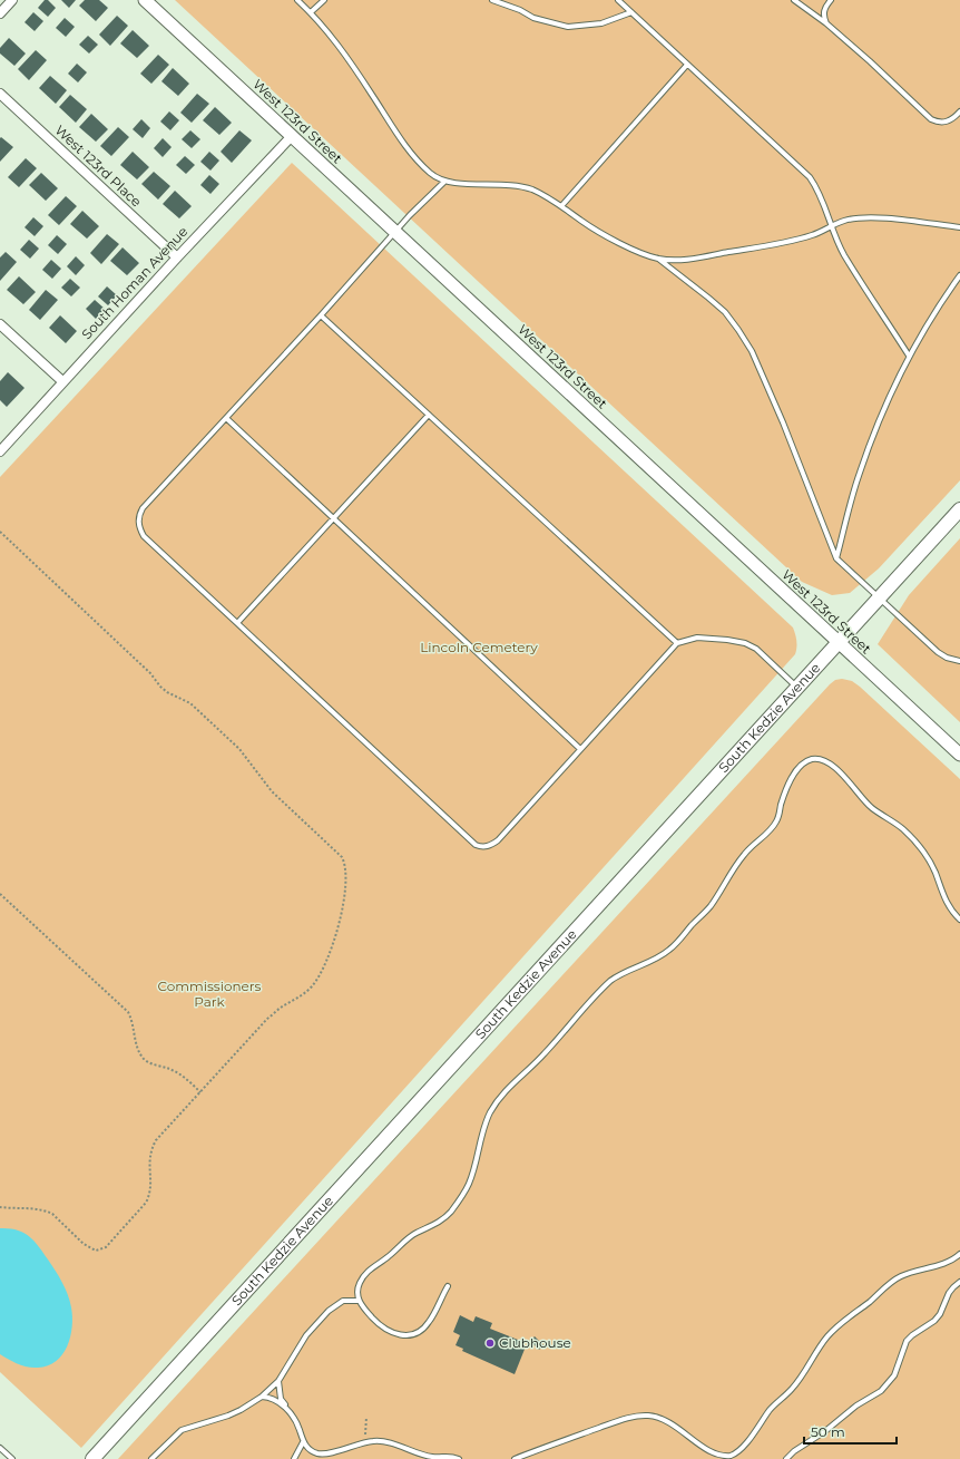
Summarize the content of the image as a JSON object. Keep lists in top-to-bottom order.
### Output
{
  "streets": {
    "main road": ["South Kedzie Avenue"],
    "street": ["West 123rd Street", "West 123rd Place", "South Homan Avenue"]
  },
  "crossings": [
    ["West 123rd Street", "South Homan Avenue"],
    ["West 123rd Street", "South Kedzie Avenue"],
    ["West 123rd Place", "South Homan Avenue"]
  ],
  "parks": ["Lincoln Cemetery", "Commissioners Park"],
  "places": ["Clubhouse"],
  "scale_bar": "50 m"
}
